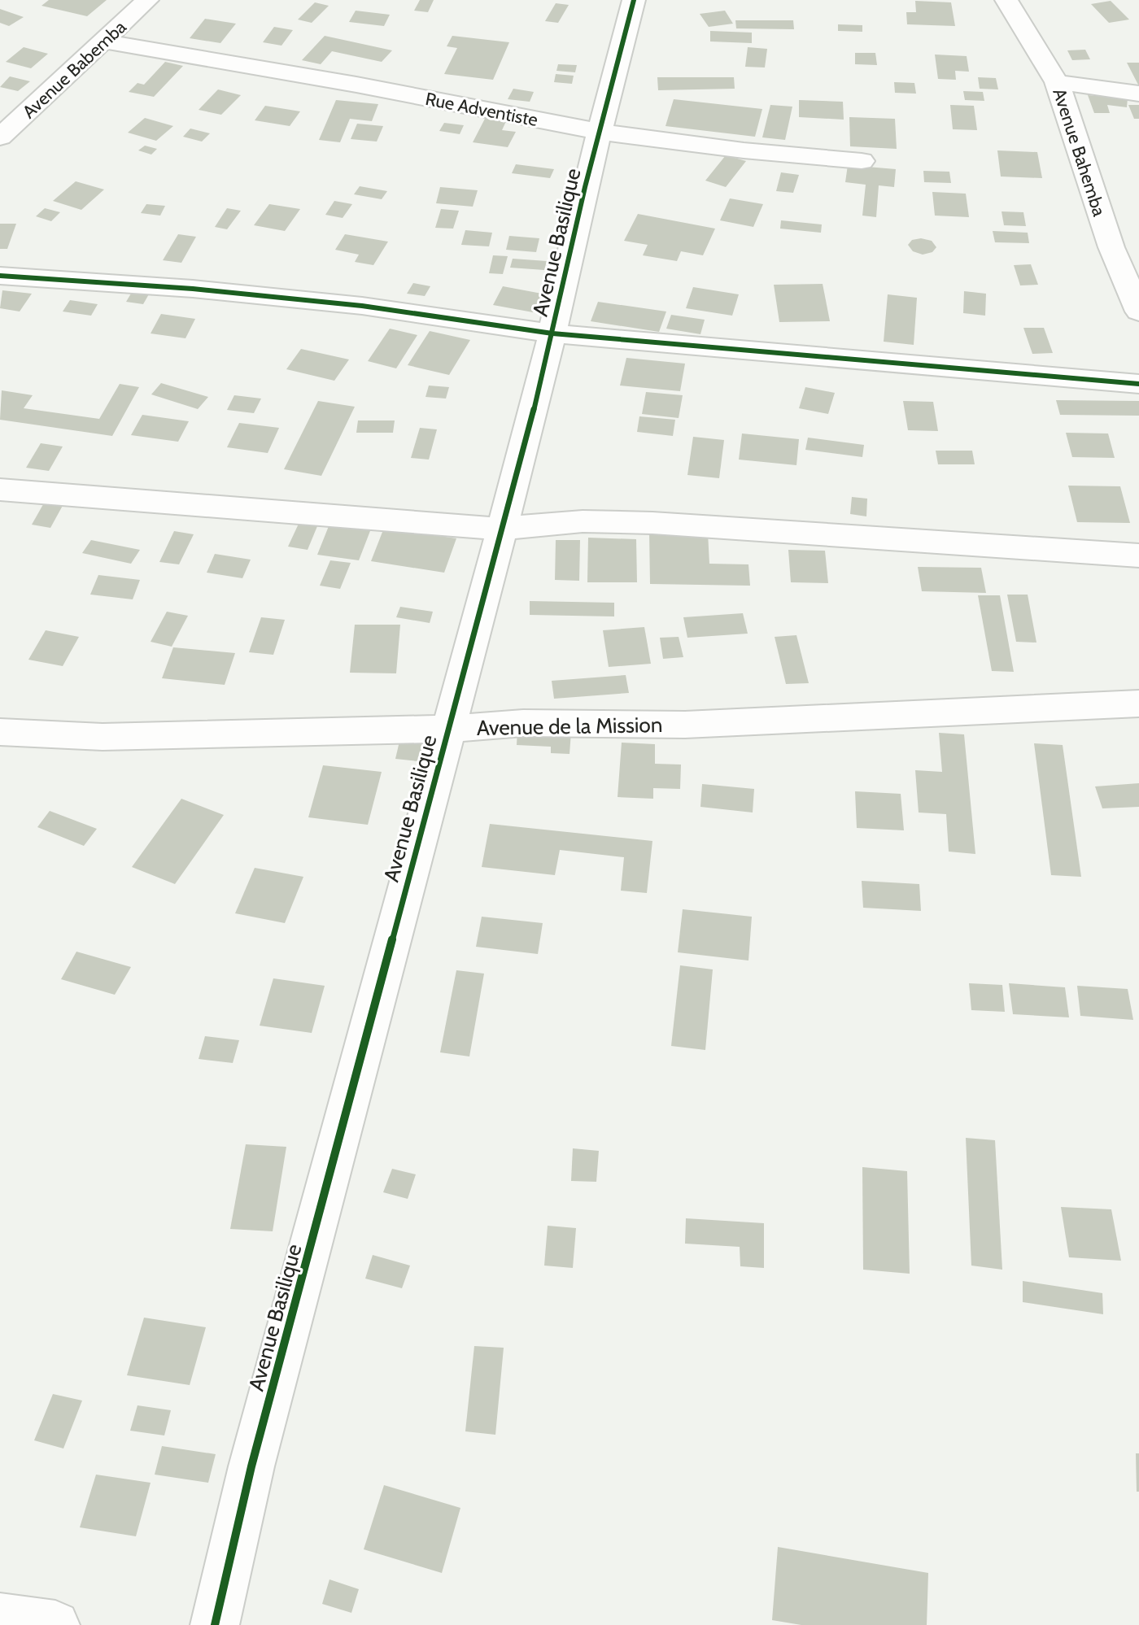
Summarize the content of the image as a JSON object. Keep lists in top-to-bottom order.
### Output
{
  "streets": {
    "street": [
      "Avenue Babemba",
      "Rue Adventiste",
      "Avenue Bahemba",
      "Avenue Basilique",
      "Avenue de la Mission"
    ]
  },
  "crossings": [
    ["Avenue Babemba", "Rue Adventiste"],
    ["Rue Adventiste", "Avenue Basilique"],
    ["Avenue Basilique", "Avenue de la Mission"]
  ]
}
